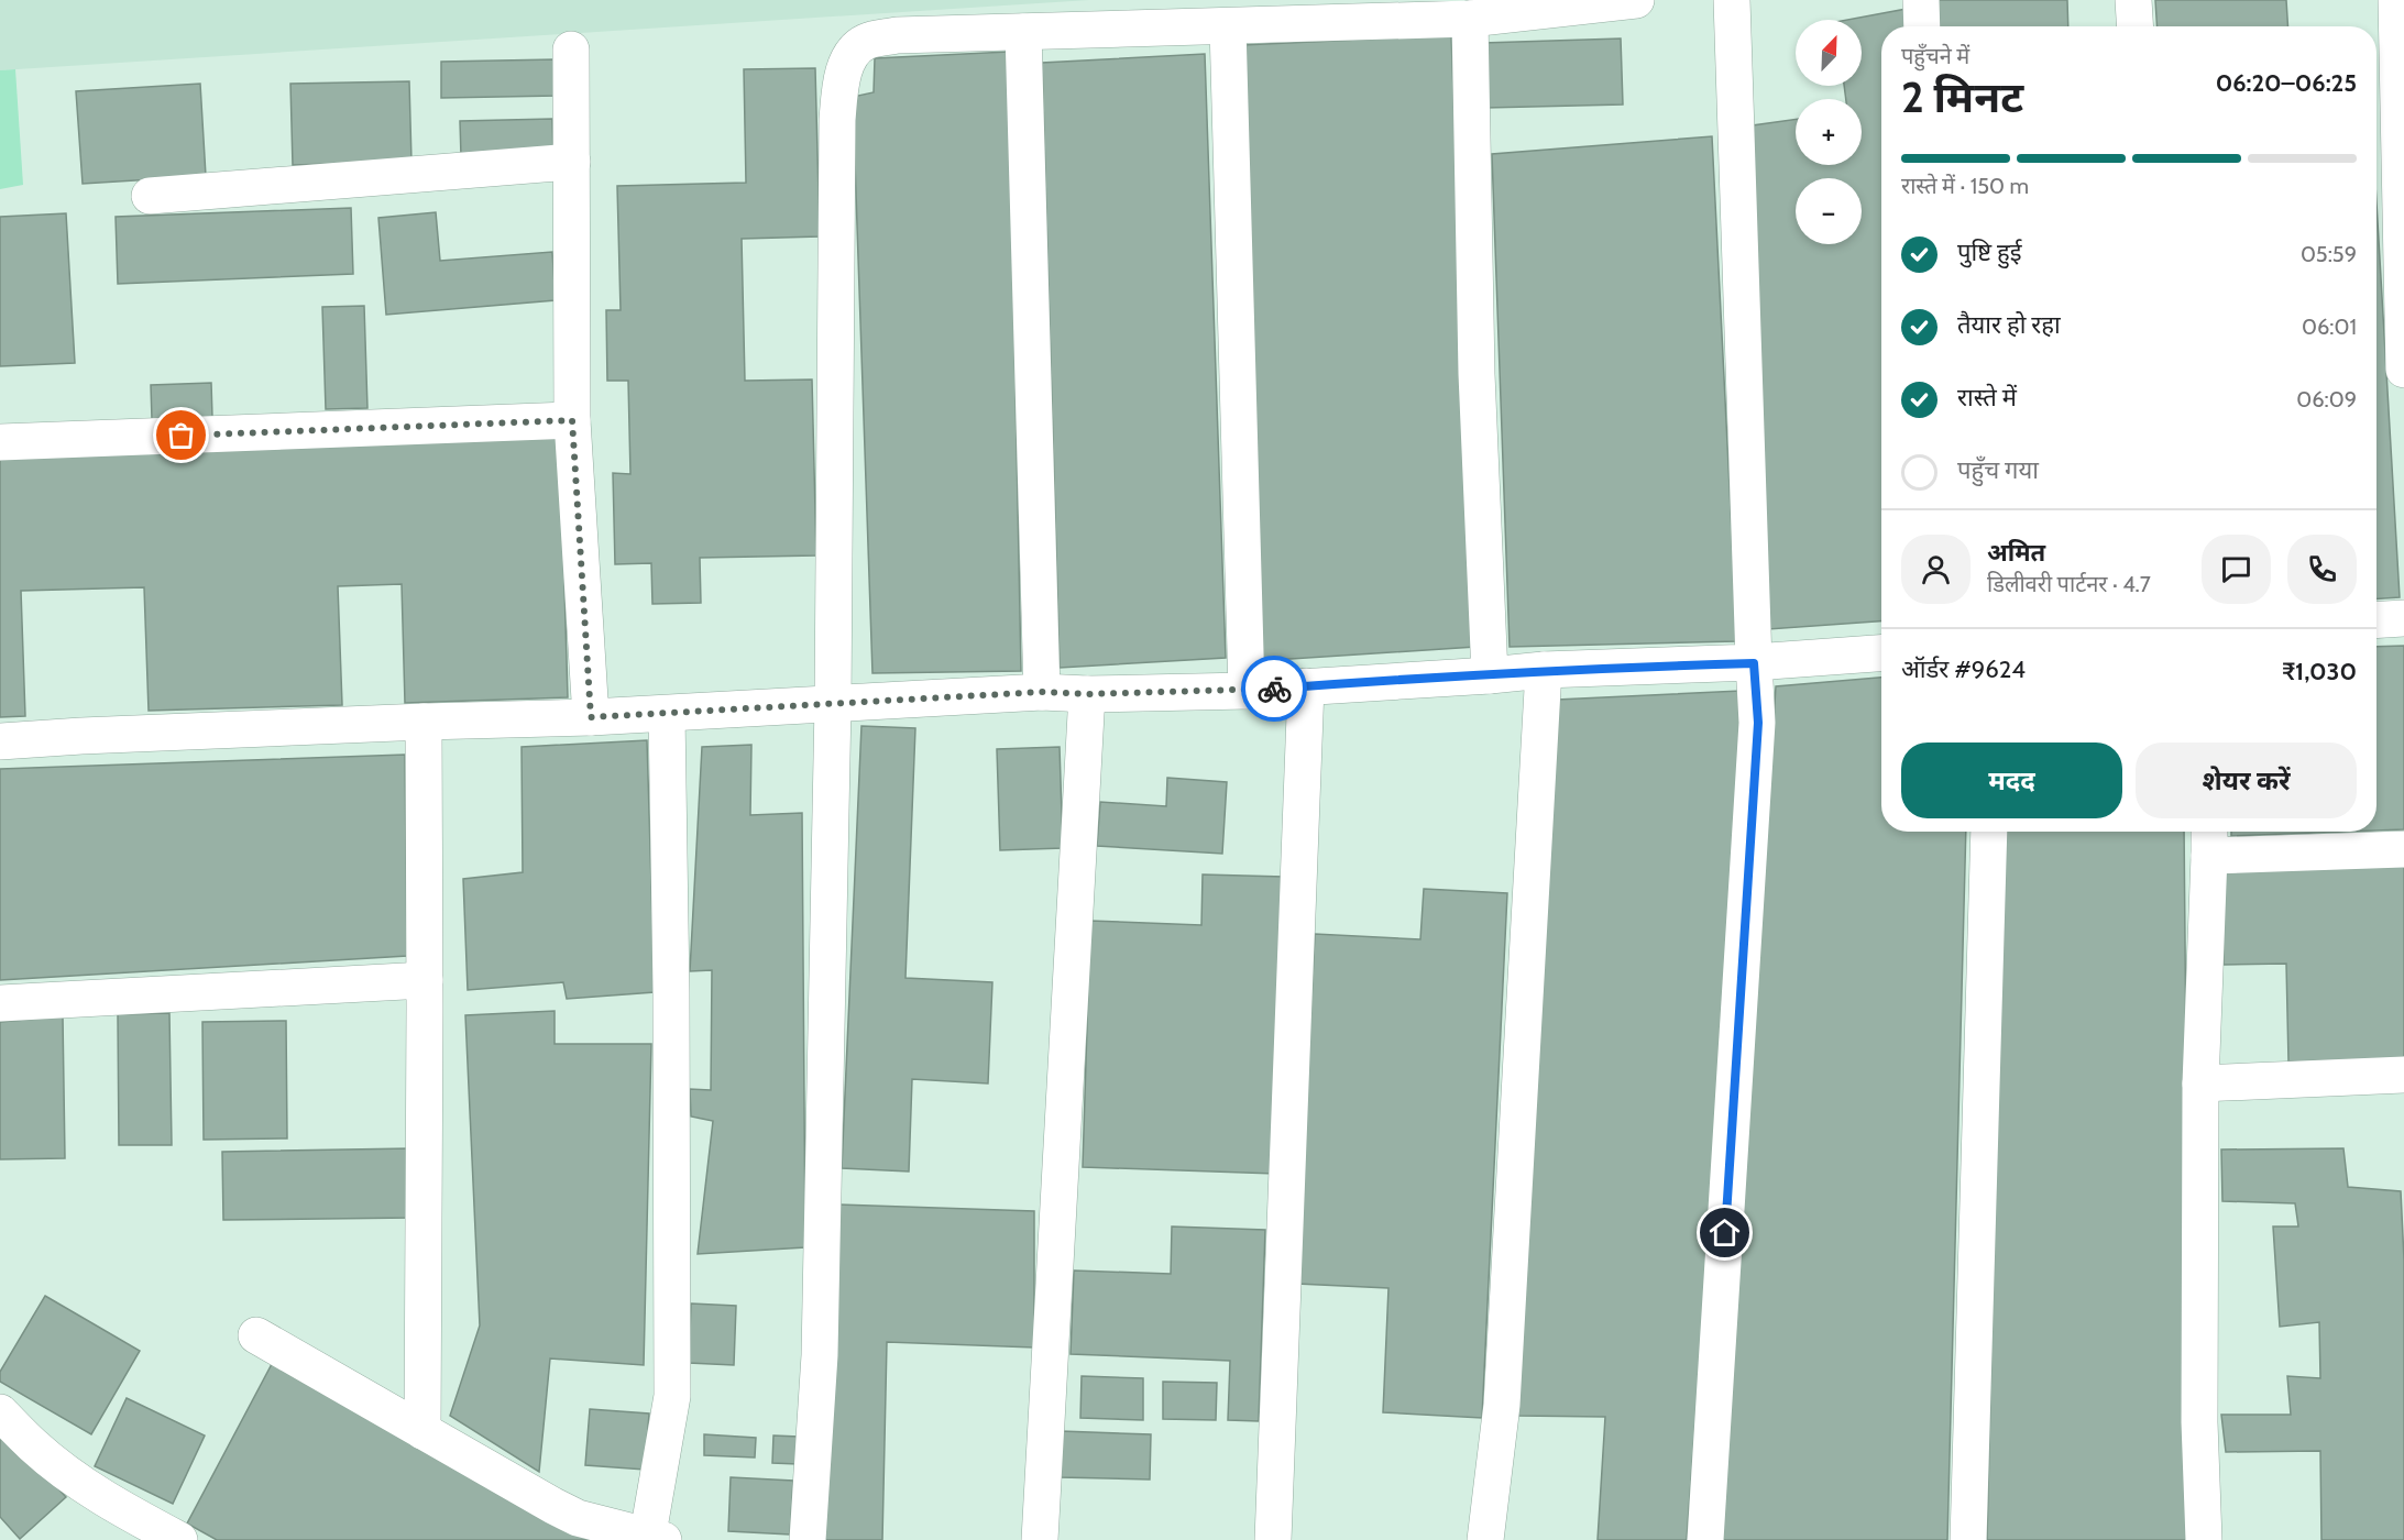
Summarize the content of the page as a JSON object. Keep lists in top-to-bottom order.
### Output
{
  "north": "top right",
  "page": {
    "map_buttons": ["+", "−"],
    "heading": ["2 मिनट", "पहुँचने में", "06:20–06:25"],
    "panel": [
      "अमित",
      "डिलीवरी पार्टनर · 4.7",
      "ऑर्डर #9624",
      "₹1,030"
    ],
    "bar": "रास्ते में · 150 m",
    "list": [
      ["पुष्टि हुई", "05:59"],
      ["तैयार हो रहा", "06:01"],
      ["रास्ते में", "06:09"],
      "पहुँच गया"
    ],
    "buttons": ["मदद", "शेयर करें"]
  }
}
